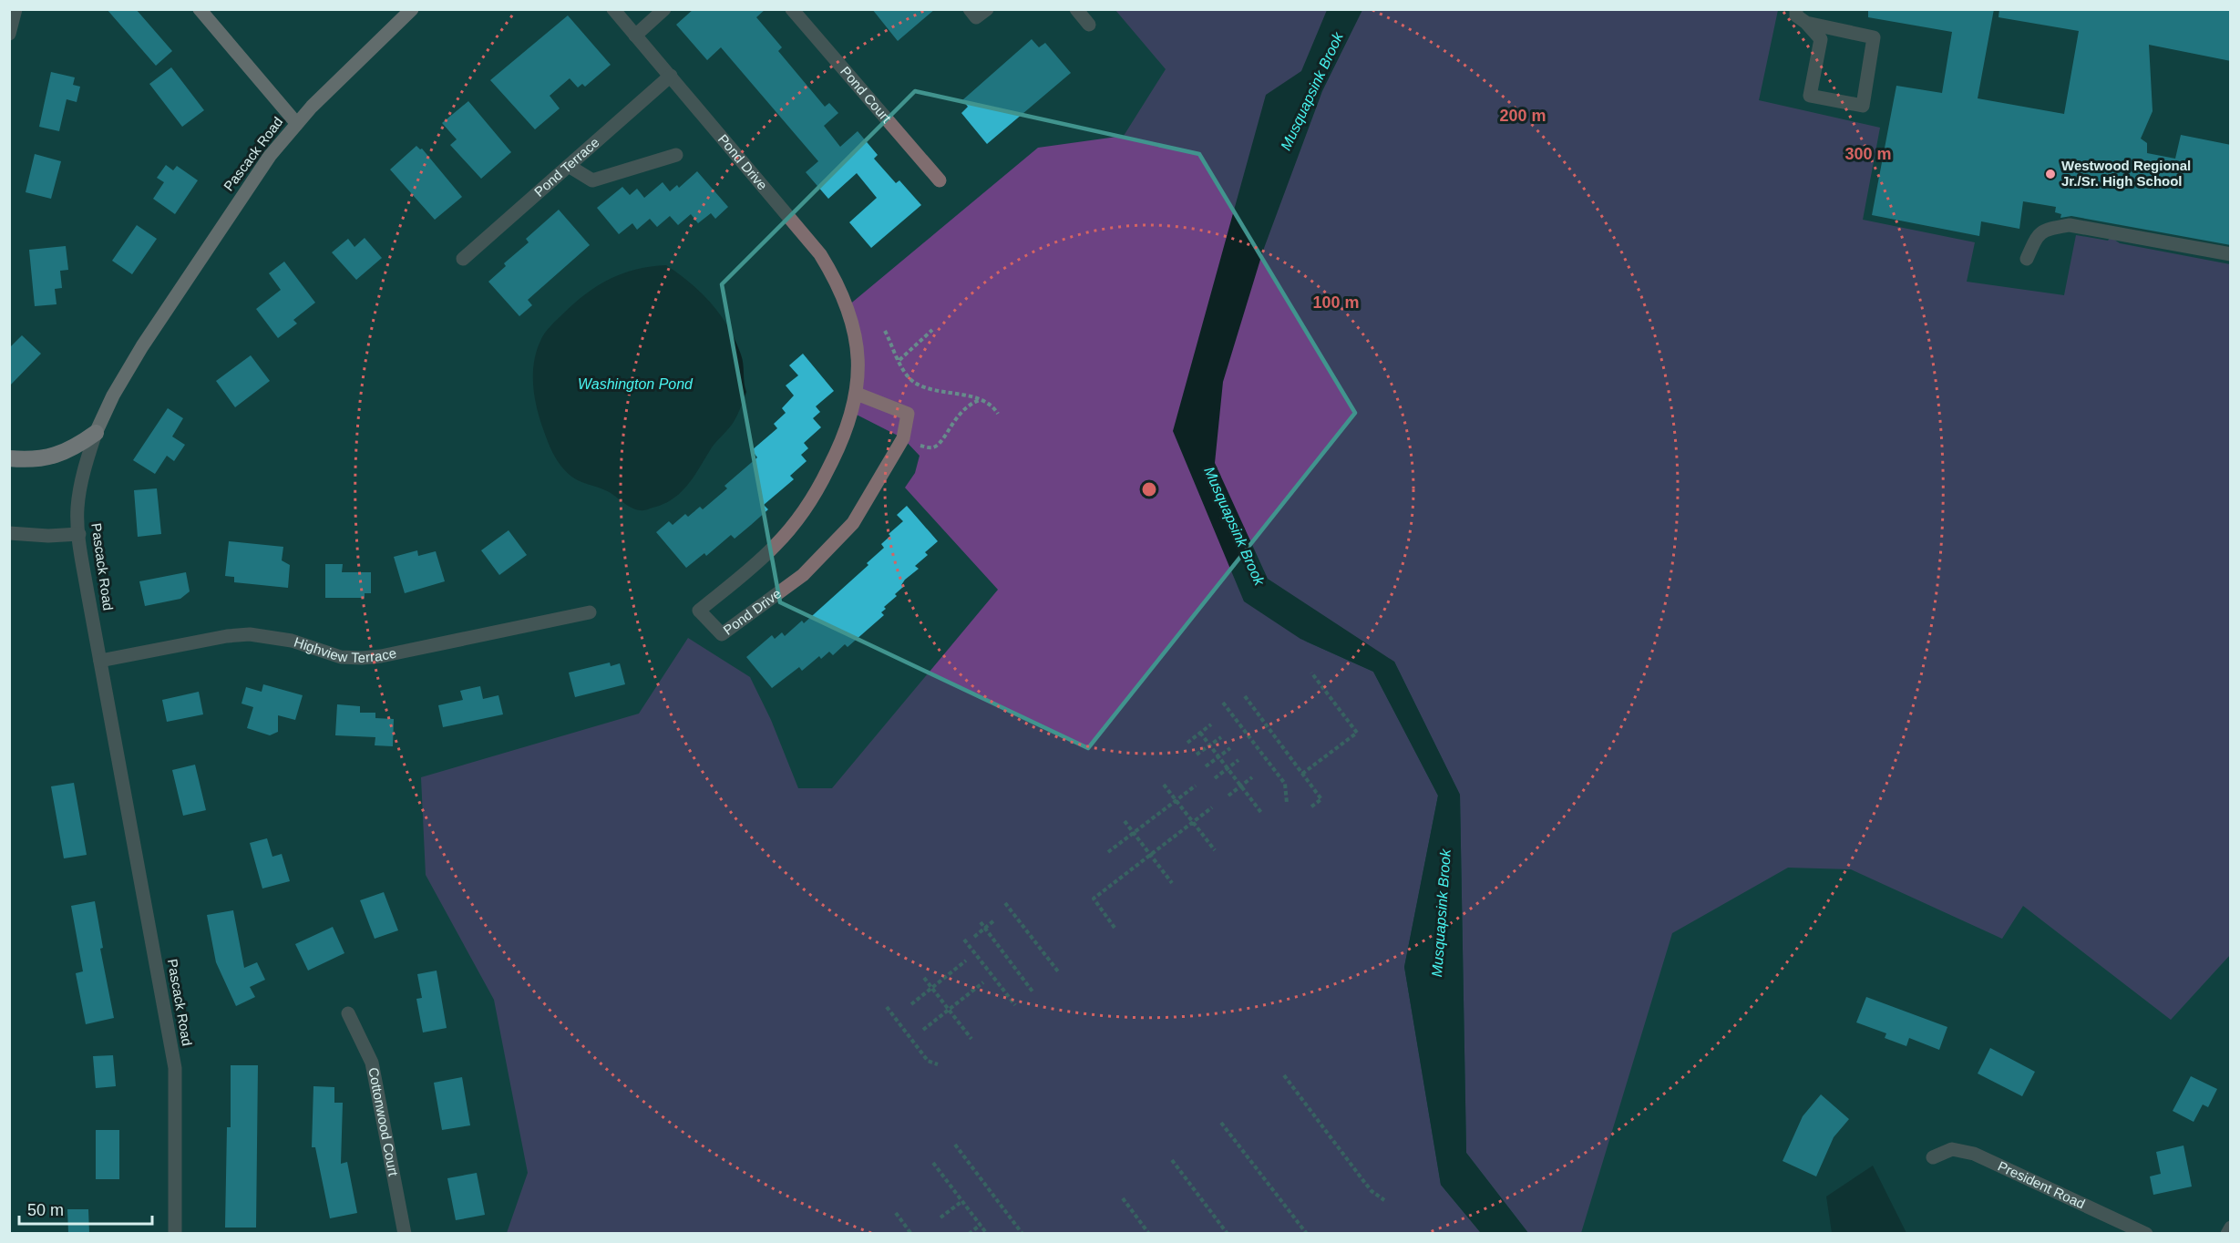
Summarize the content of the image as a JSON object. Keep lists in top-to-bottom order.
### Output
{
  "streets": {
    "main road": ["Pascack Road"],
    "street": [
      "Pond Court",
      "Pond Drive",
      "Pond Terrace",
      "Highview Terrace",
      "Cottonwood Court",
      "President Road"
    ]
  },
  "crossings": [
    ["Pascack Road", "Highview Terrace"],
    ["Pond Drive", "Pond Terrace"]
  ],
  "water": ["Musquapsink Brook", "Washington Pond"],
  "places": ["Westwood Regional Jr./Sr. High School"],
  "scale_bar": "50 m",
  "rings": ["200 m", "300 m", "100 m"]
}
